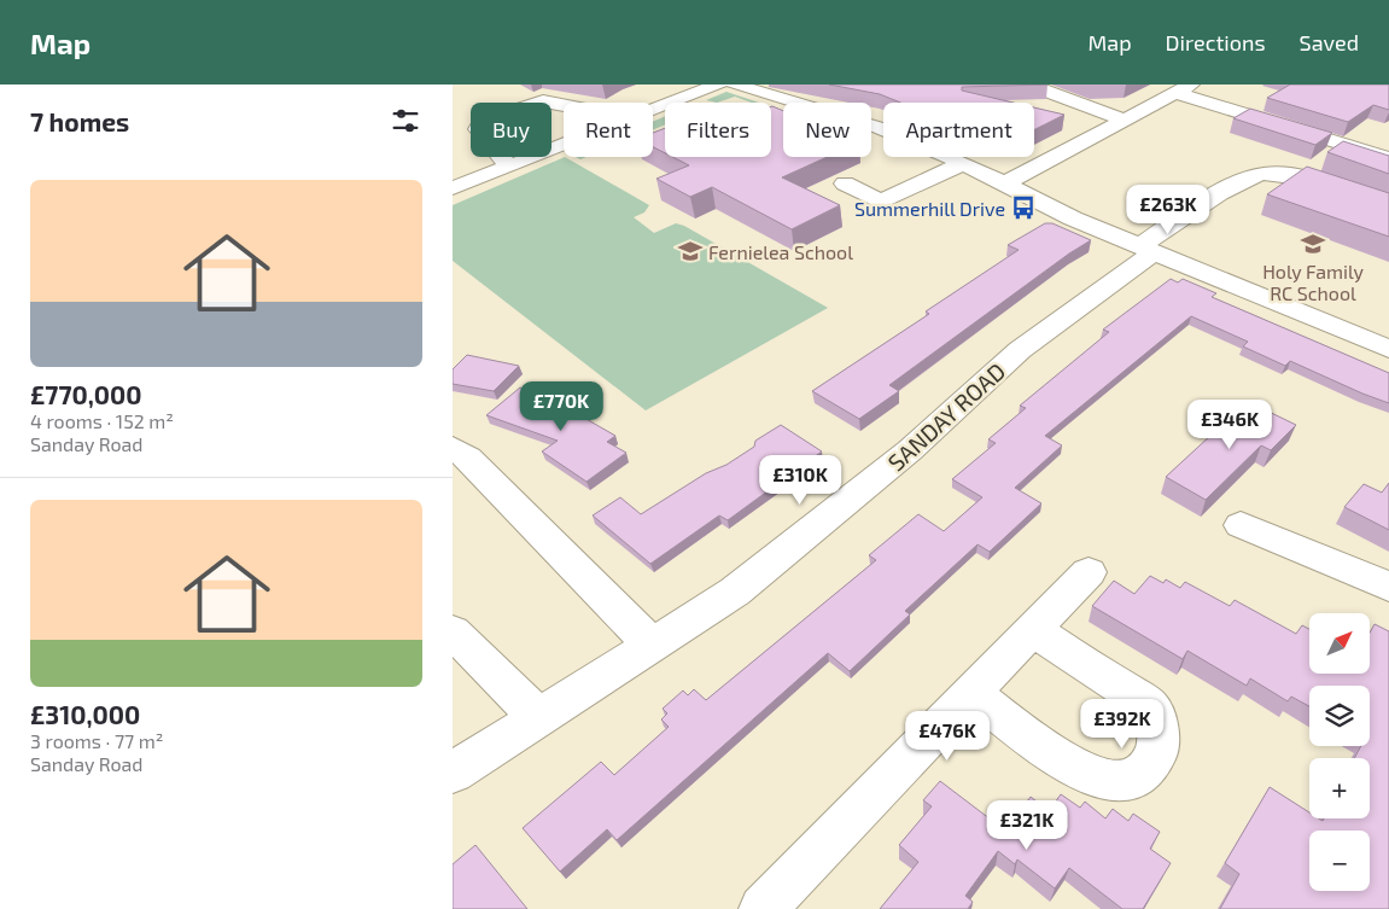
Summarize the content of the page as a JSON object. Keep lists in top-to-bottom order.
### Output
{
  "streets": {
    "street": ["SANDAY ROAD"]
  },
  "places": {
    "bus stop": ["Summerhill Drive"],
    "school or university": ["Holy Family RC School", "Fernielea School"]
  },
  "north": "top right",
  "page": {
    "header": "Map",
    "nav": ["Map", "Directions", "Saved"],
    "heading": "7 homes",
    "chip": [
      "Buy",
      "Rent",
      "Filters",
      "New",
      "Apartment"
    ],
    "list": [
      {
        "name": "£770,000",
        "note": "4 rooms · 152 m² · Sanday Road"
      },
      {
        "name": "£310,000",
        "note": "3 rooms · 77 m² · Sanday Road"
      }
    ],
    "price": [
      "£263K",
      "£770K",
      "£346K",
      "£310K",
      "£392K",
      "£476K",
      "£321K"
    ],
    "map_buttons": ["+", "−"]
  }
}
